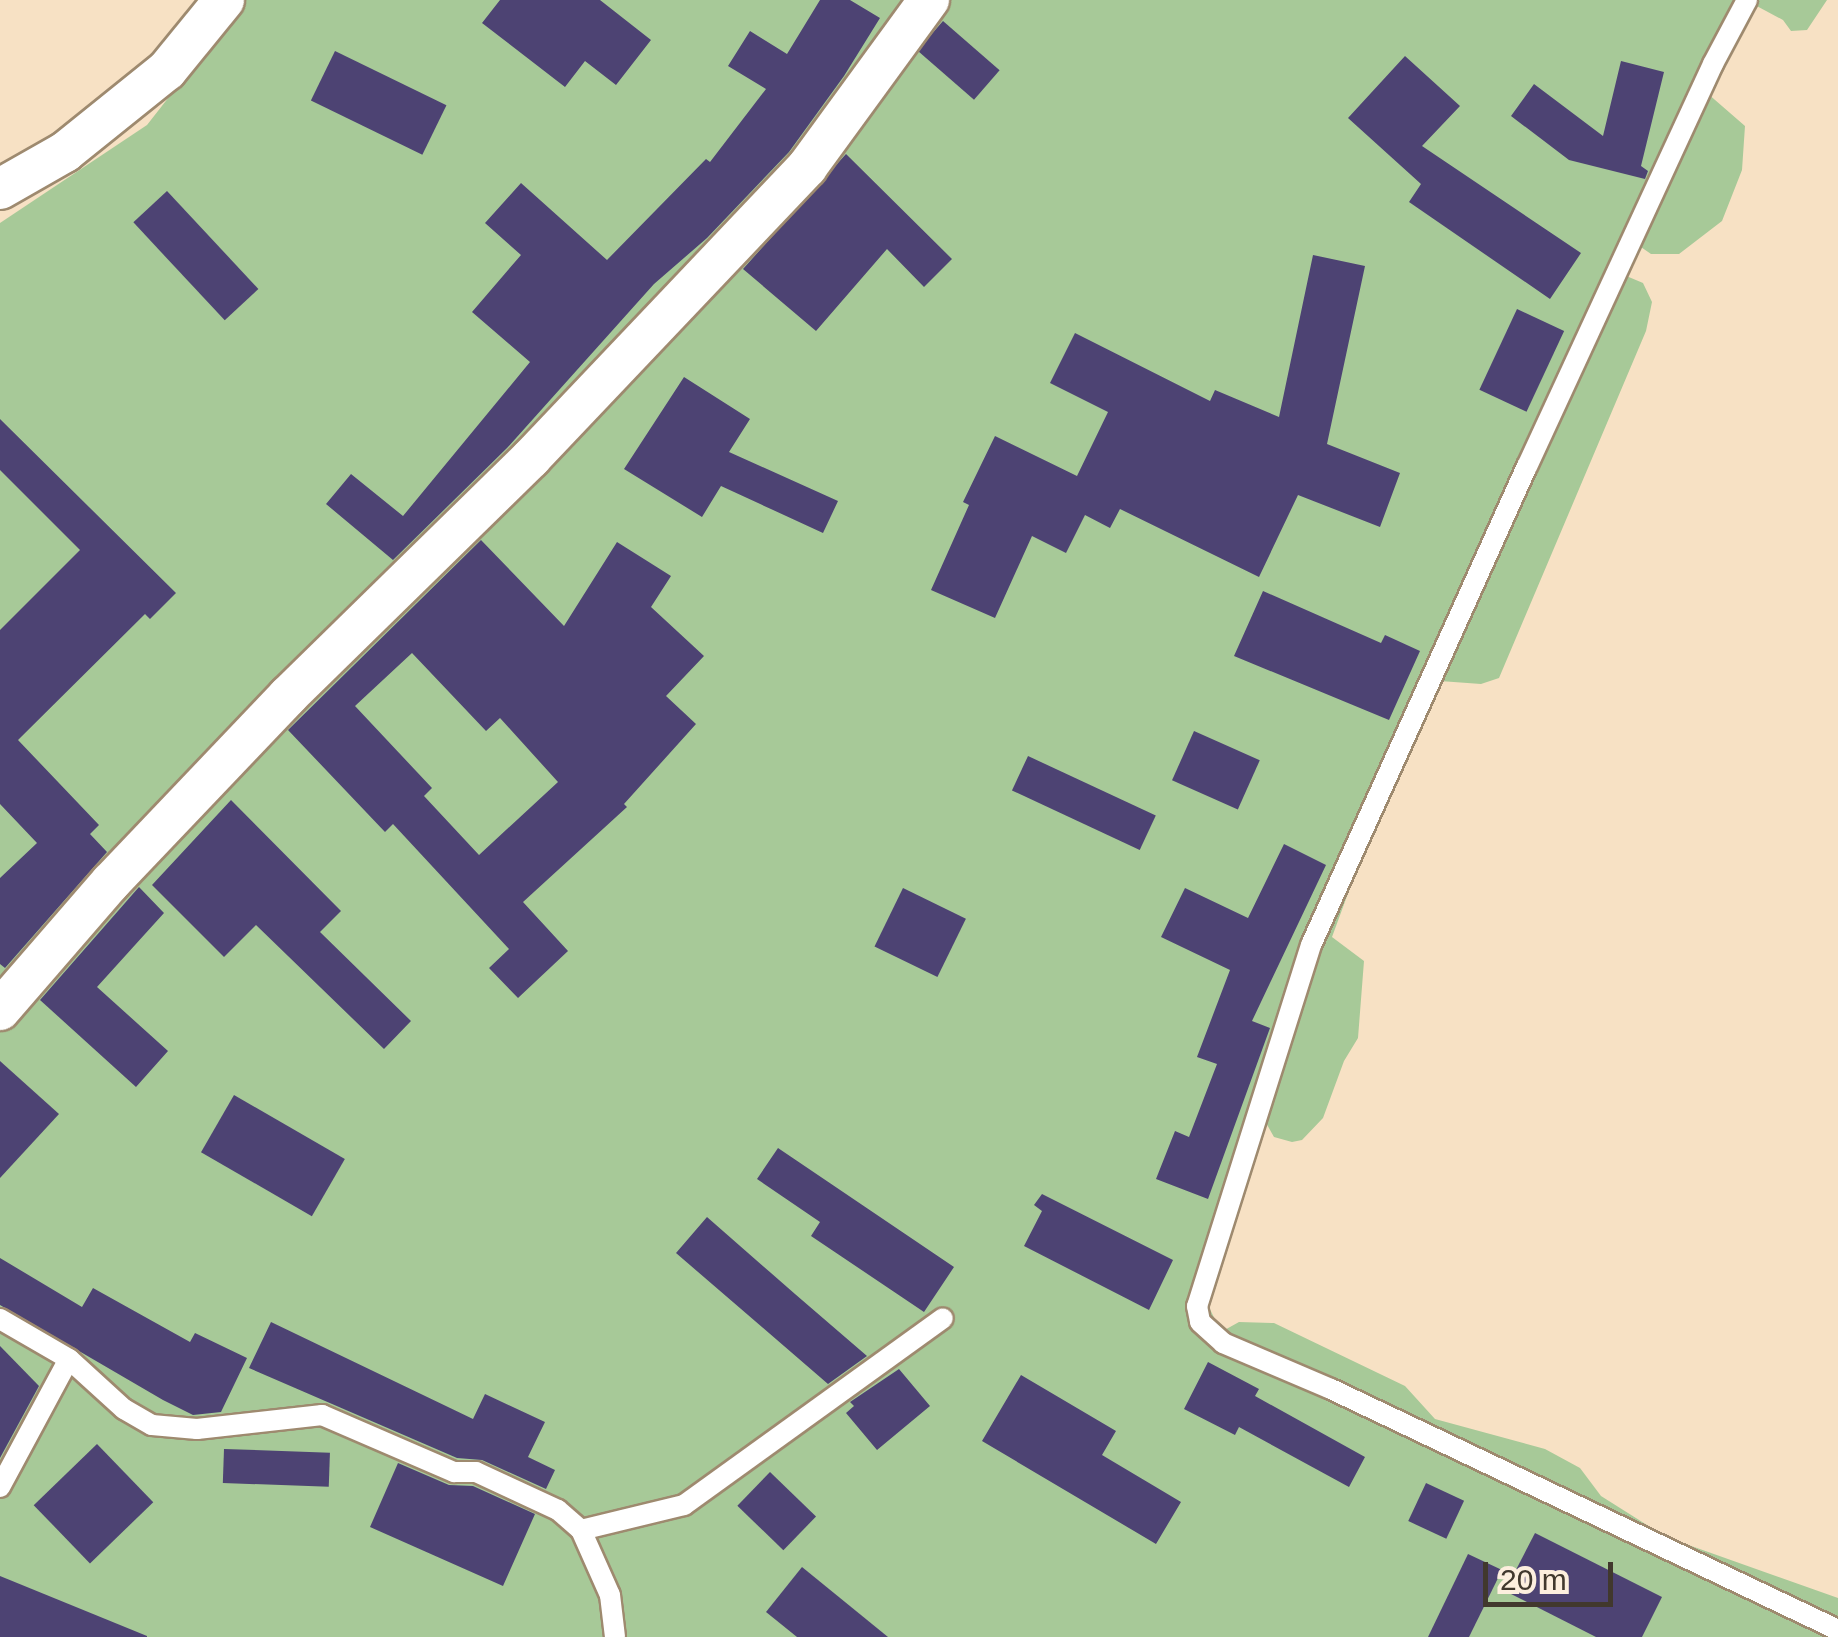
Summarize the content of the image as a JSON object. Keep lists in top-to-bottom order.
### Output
{
  "scale_bar": "20 m"
}
